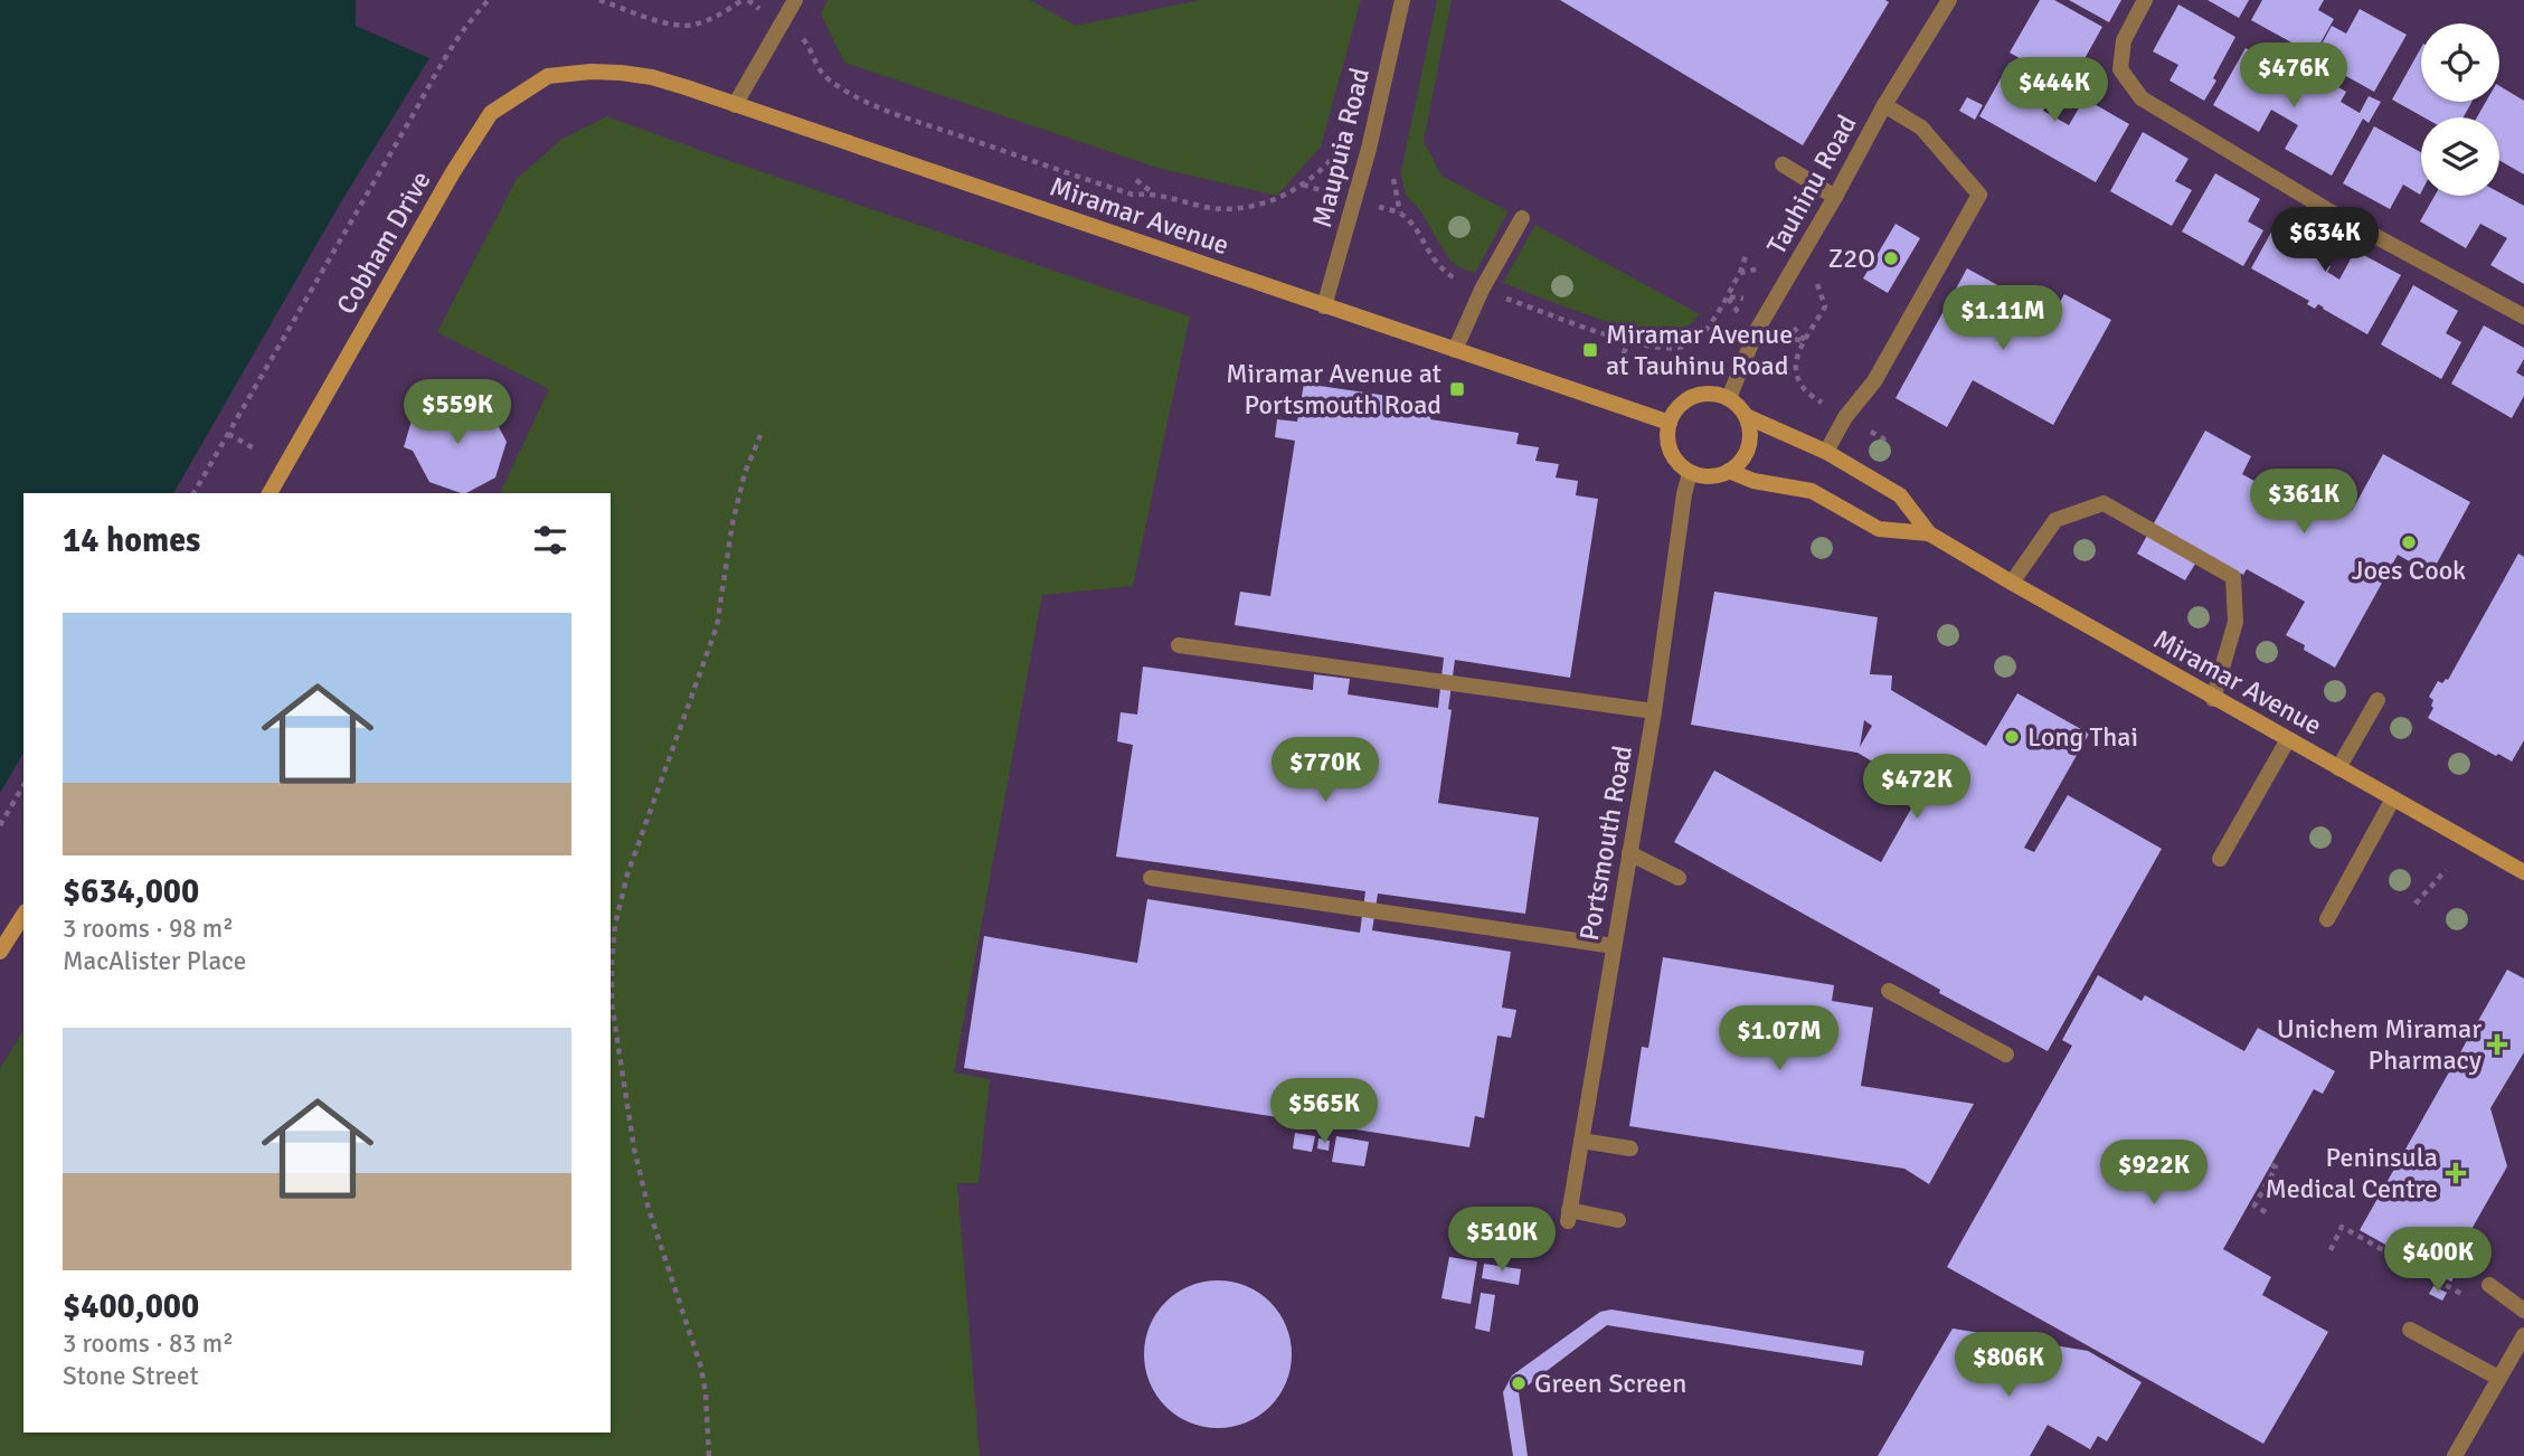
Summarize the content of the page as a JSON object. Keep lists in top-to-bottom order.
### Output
{
  "streets": {
    "main road": ["Miramar Avenue", "Cobham Drive"],
    "street": ["Maupuia Road", "Tauhinu Road", "Portsmouth Road"]
  },
  "crossings": [
    ["Maupuia Road", "Miramar Avenue"],
    ["Tauhinu Road", "Miramar Avenue"],
    ["Tauhinu Road", "Portsmouth Road"],
    ["Miramar Avenue", "Cobham Drive"],
    ["Miramar Avenue", "Portsmouth Road"]
  ],
  "places": {
    "other": [
      "Z2O",
      "Joes Cook",
      "Long Thai",
      "Green Screen"
    ],
    "transit": ["Miramar Avenue at Tauhinu Road", "Miramar Avenue at Portsmouth Road"],
    "health": ["Unichem Miramar Pharmacy", "Peninsula Medical Centre"]
  },
  "page": {
    "price": [
      "$476K",
      "$444K",
      "$634K",
      "$1.11M",
      "$559K",
      "$361K",
      "$770K",
      "$472K",
      "$1.07M",
      "$565K",
      "$922K",
      "$510K",
      "$400K",
      "$806K"
    ],
    "heading": "14 homes",
    "list": [
      {
        "name": "$634,000",
        "note": "3 rooms · 98 m² · MacAlister Place"
      },
      {
        "name": "$400,000",
        "note": "3 rooms · 83 m² · Stone Street"
      }
    ]
  }
}
